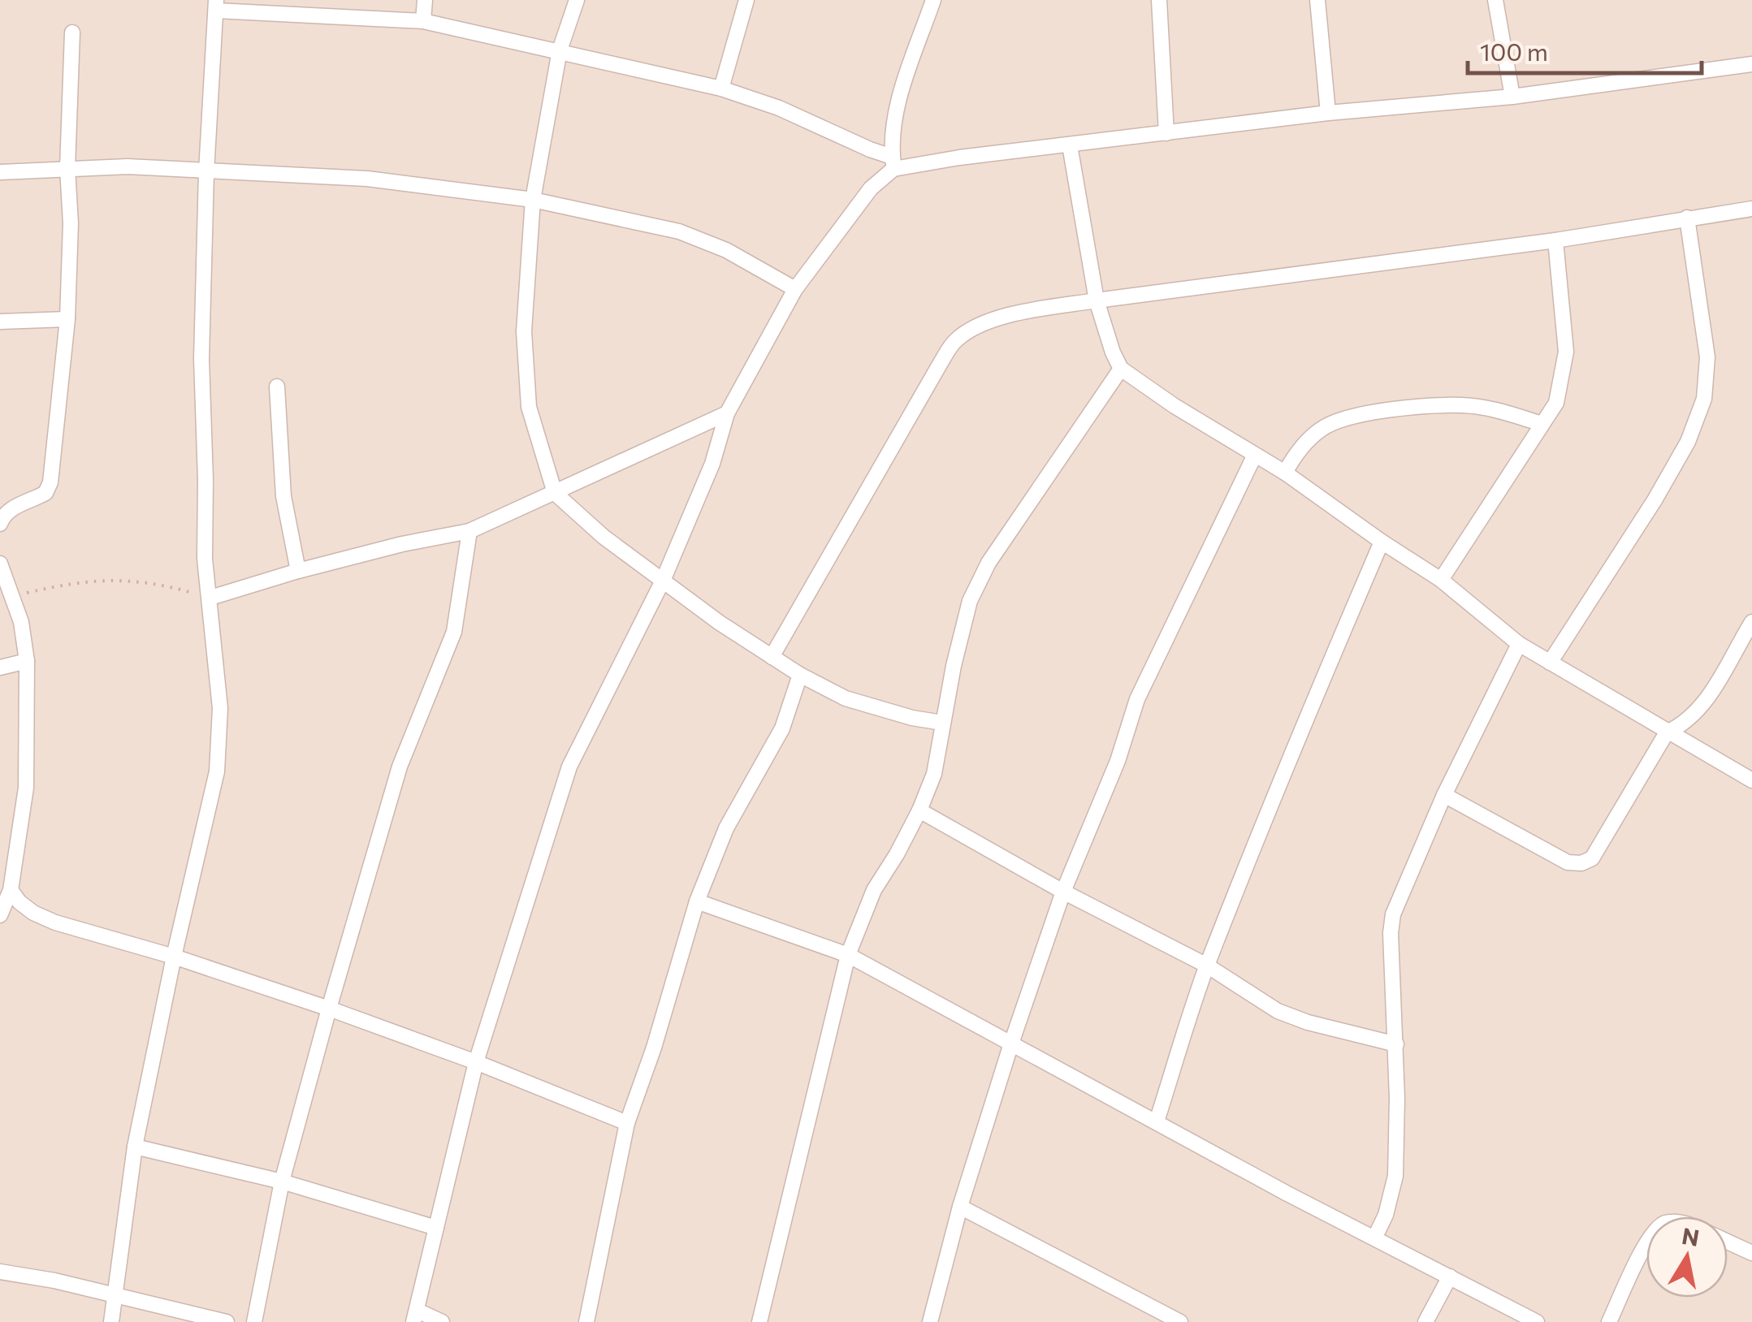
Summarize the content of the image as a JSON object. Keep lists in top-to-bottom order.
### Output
{
  "scale_bar": "100 m",
  "north": "top"
}
